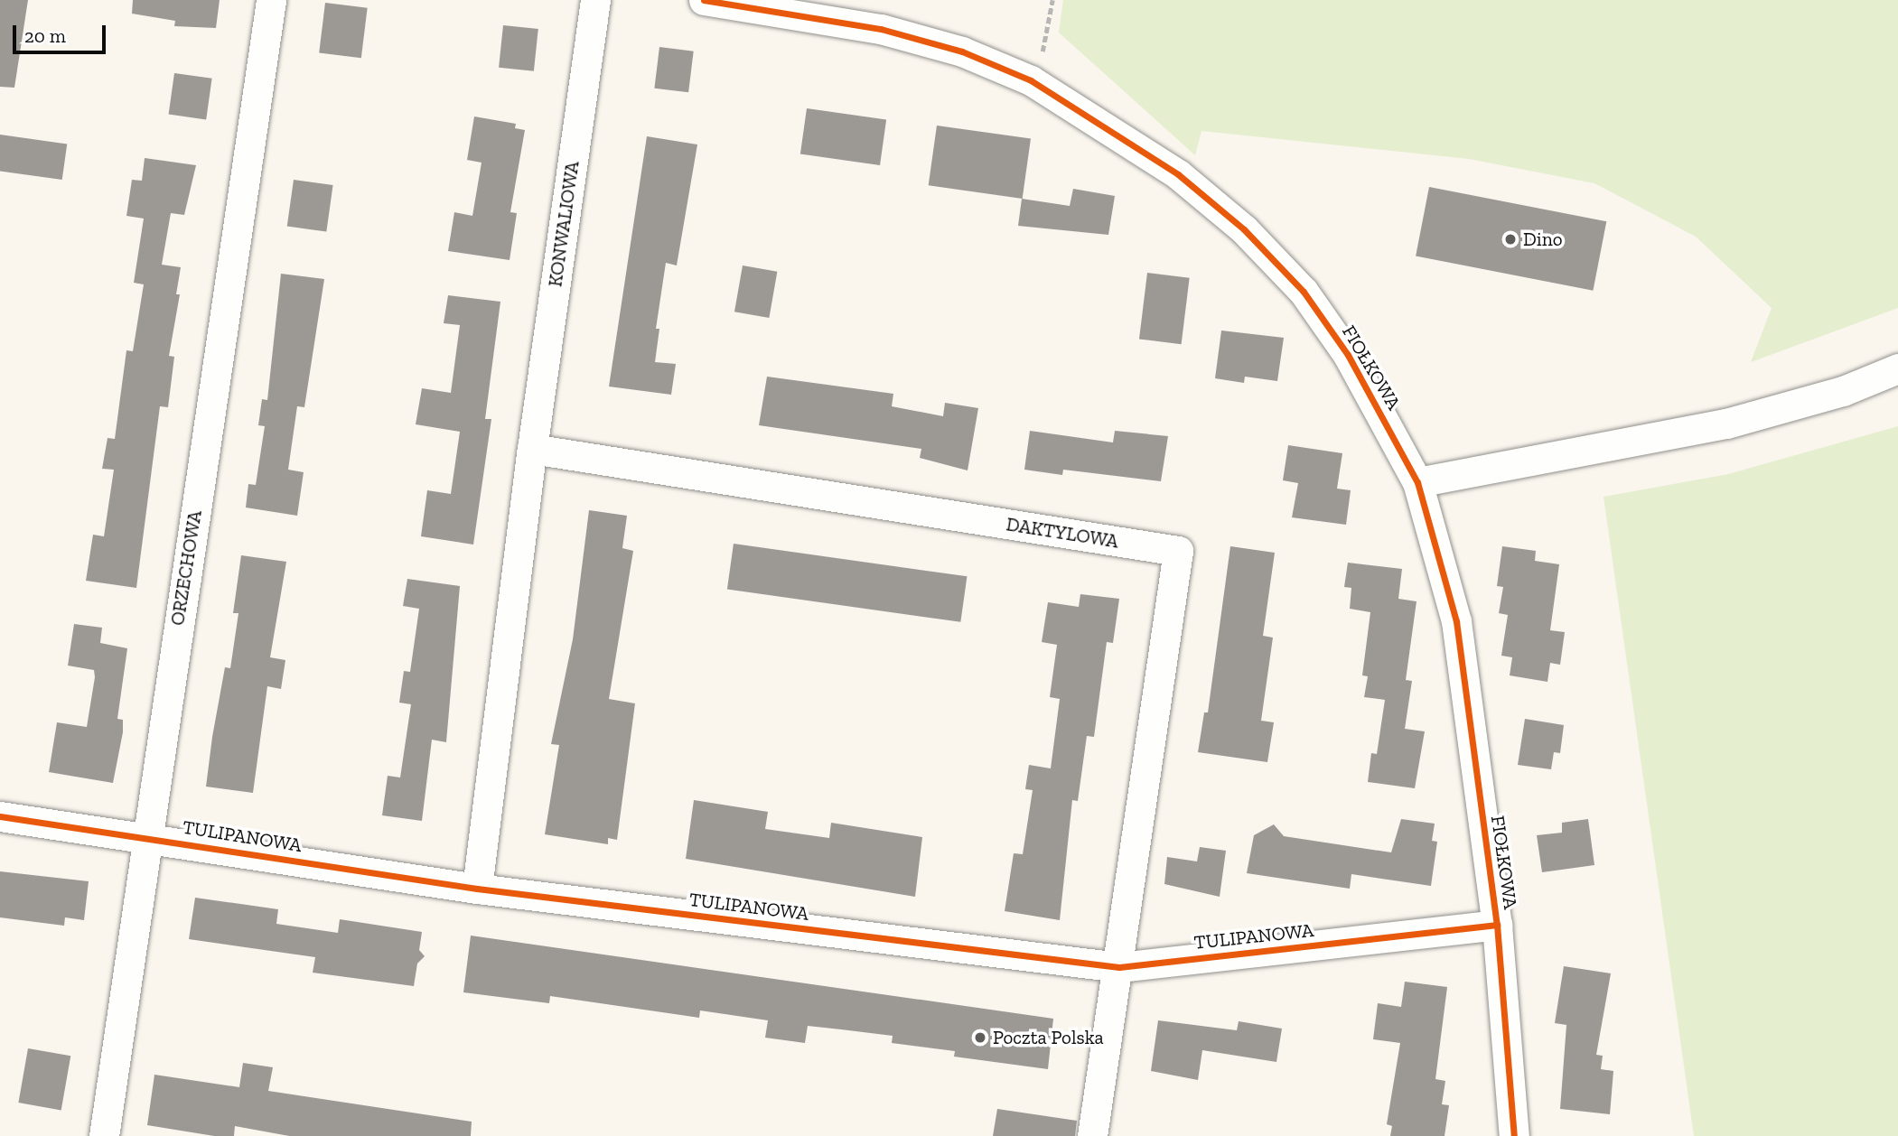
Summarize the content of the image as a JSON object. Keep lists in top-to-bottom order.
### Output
{
  "streets": {
    "street": [
      "KONWALIOWA",
      "FIOŁKOWA",
      "DAKTYLOWA",
      "ORZECHOWA",
      "TULIPANOWA"
    ]
  },
  "crossings": [
    ["KONWALIOWA", "DAKTYLOWA"],
    ["KONWALIOWA", "TULIPANOWA"],
    ["FIOŁKOWA", "TULIPANOWA"],
    ["DAKTYLOWA", "TULIPANOWA"],
    ["ORZECHOWA", "TULIPANOWA"]
  ],
  "places": ["Dino", "Poczta Polska"],
  "scale_bar": "20 m"
}
